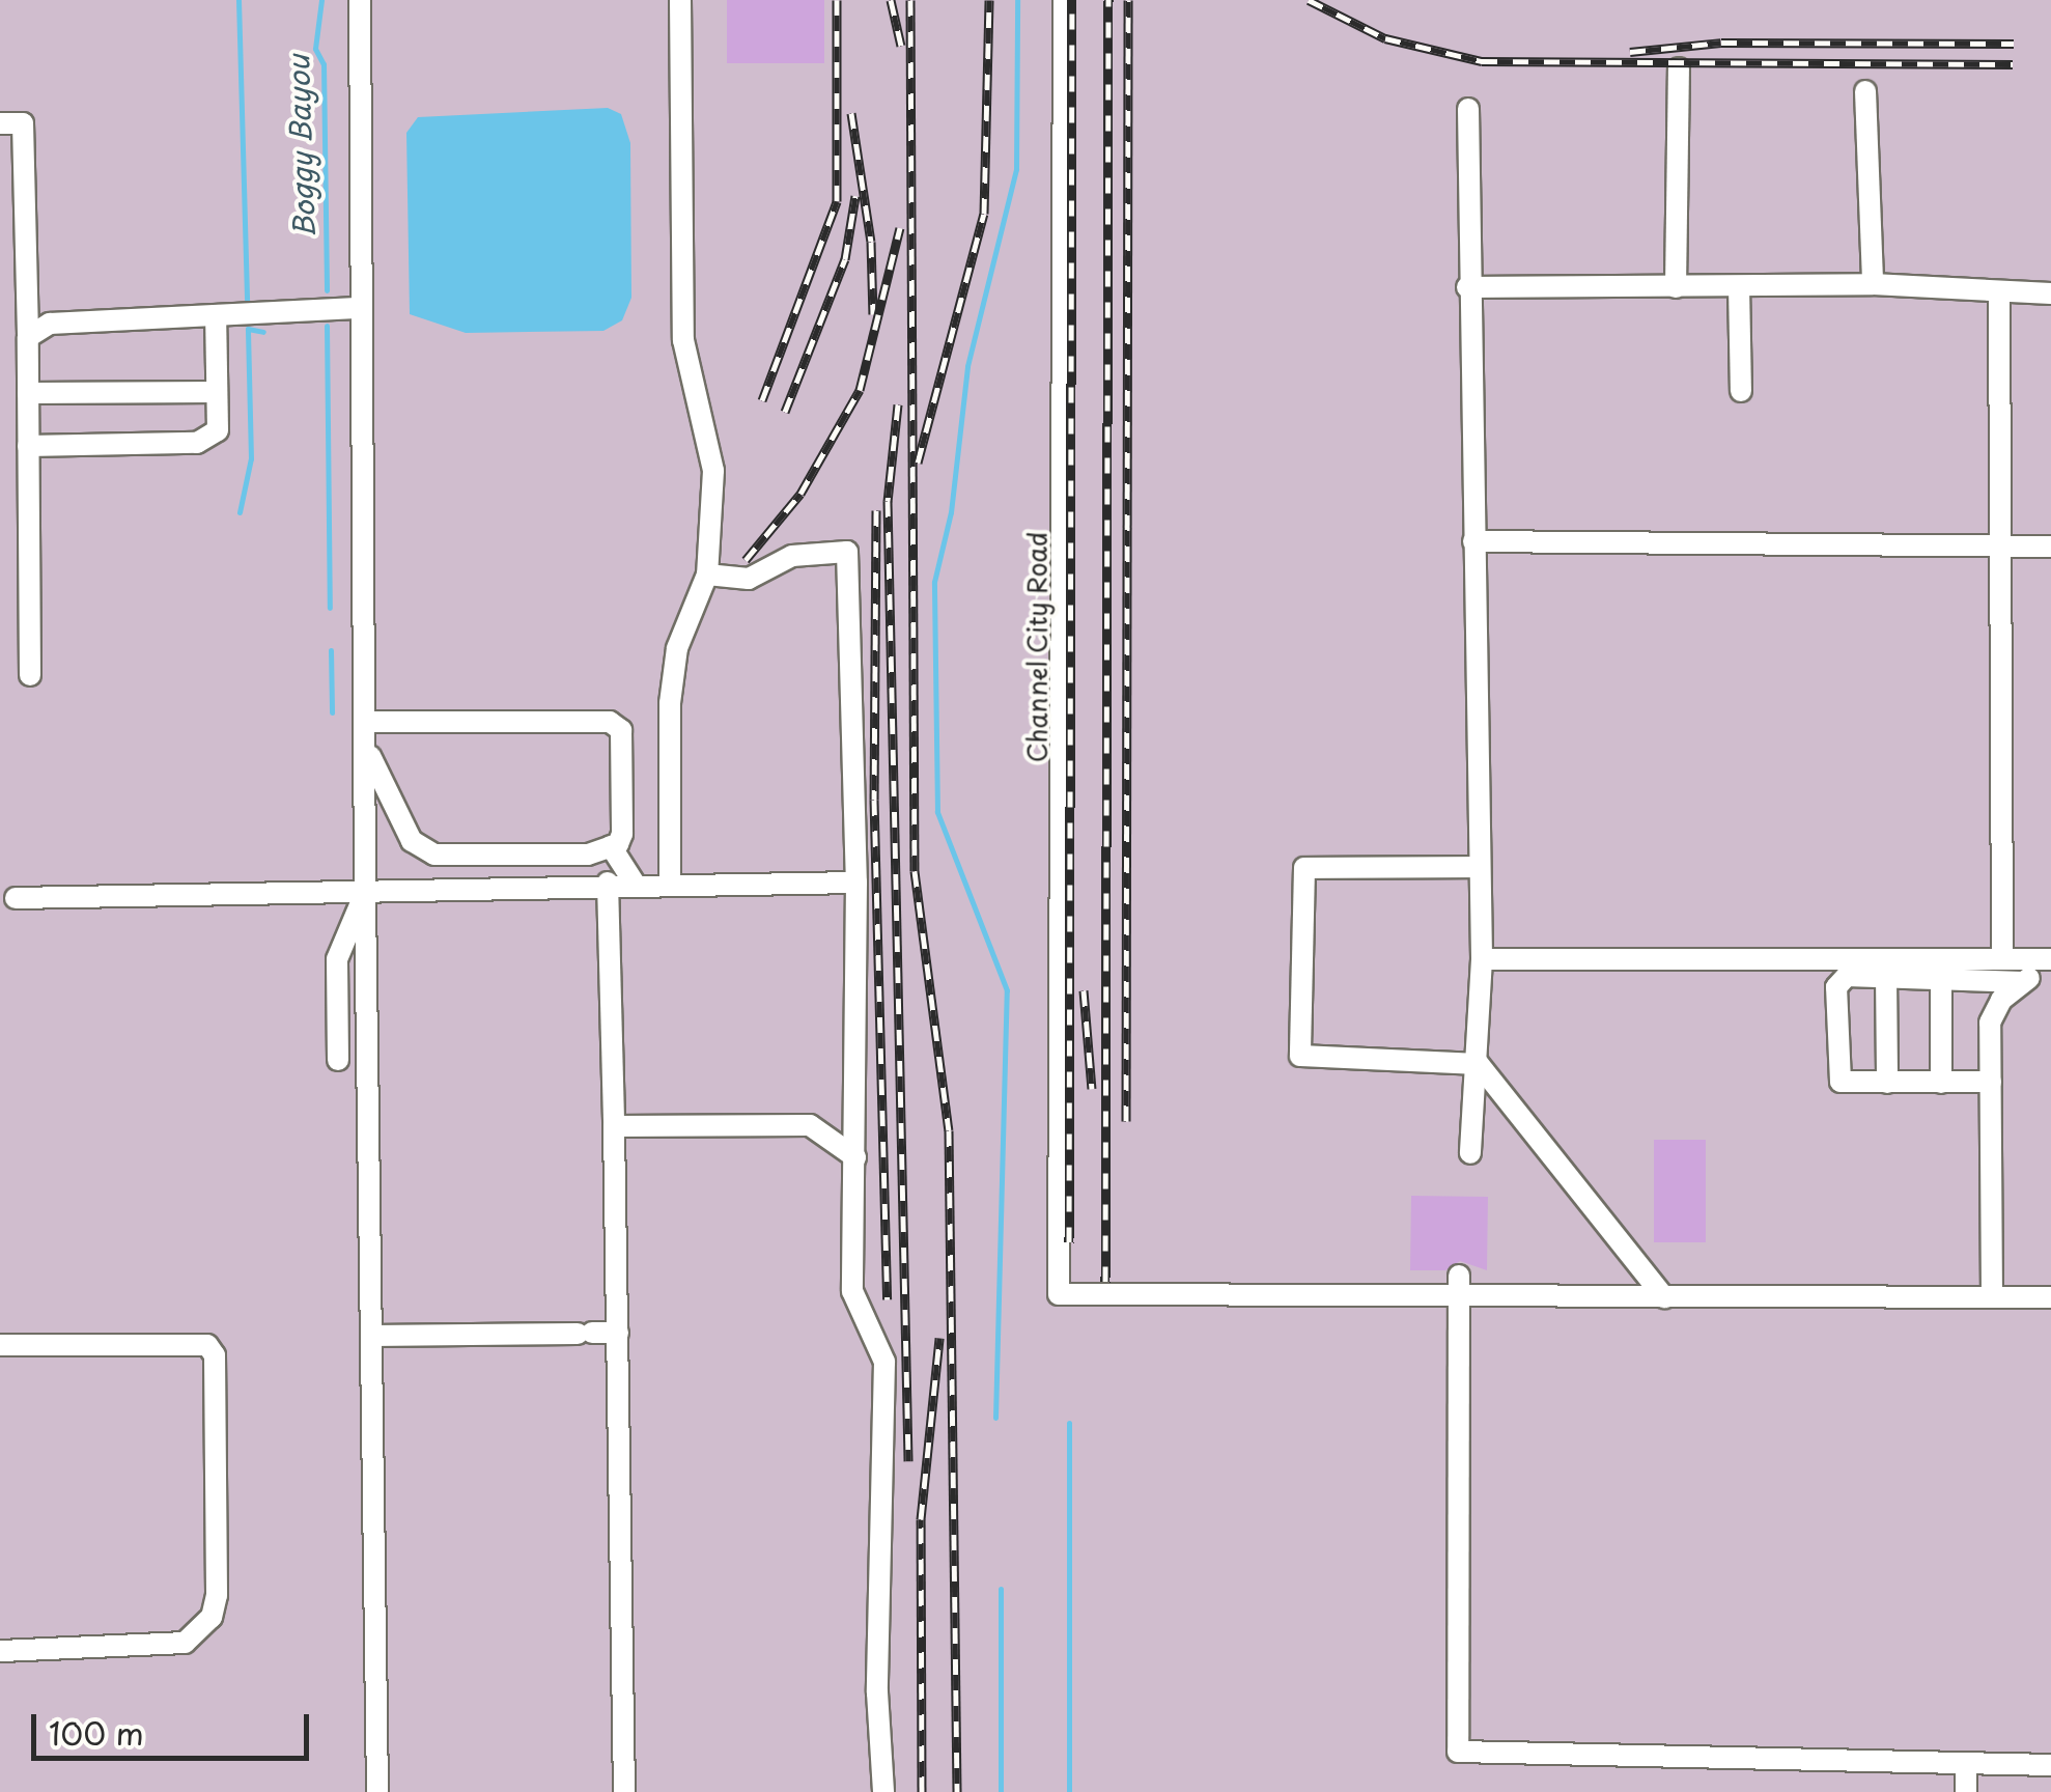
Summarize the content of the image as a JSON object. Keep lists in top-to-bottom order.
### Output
{
  "streets": {
    "lane": ["Channel City Road"]
  },
  "water": ["Boggy Bayou"],
  "scale_bar": "100 m"
}
